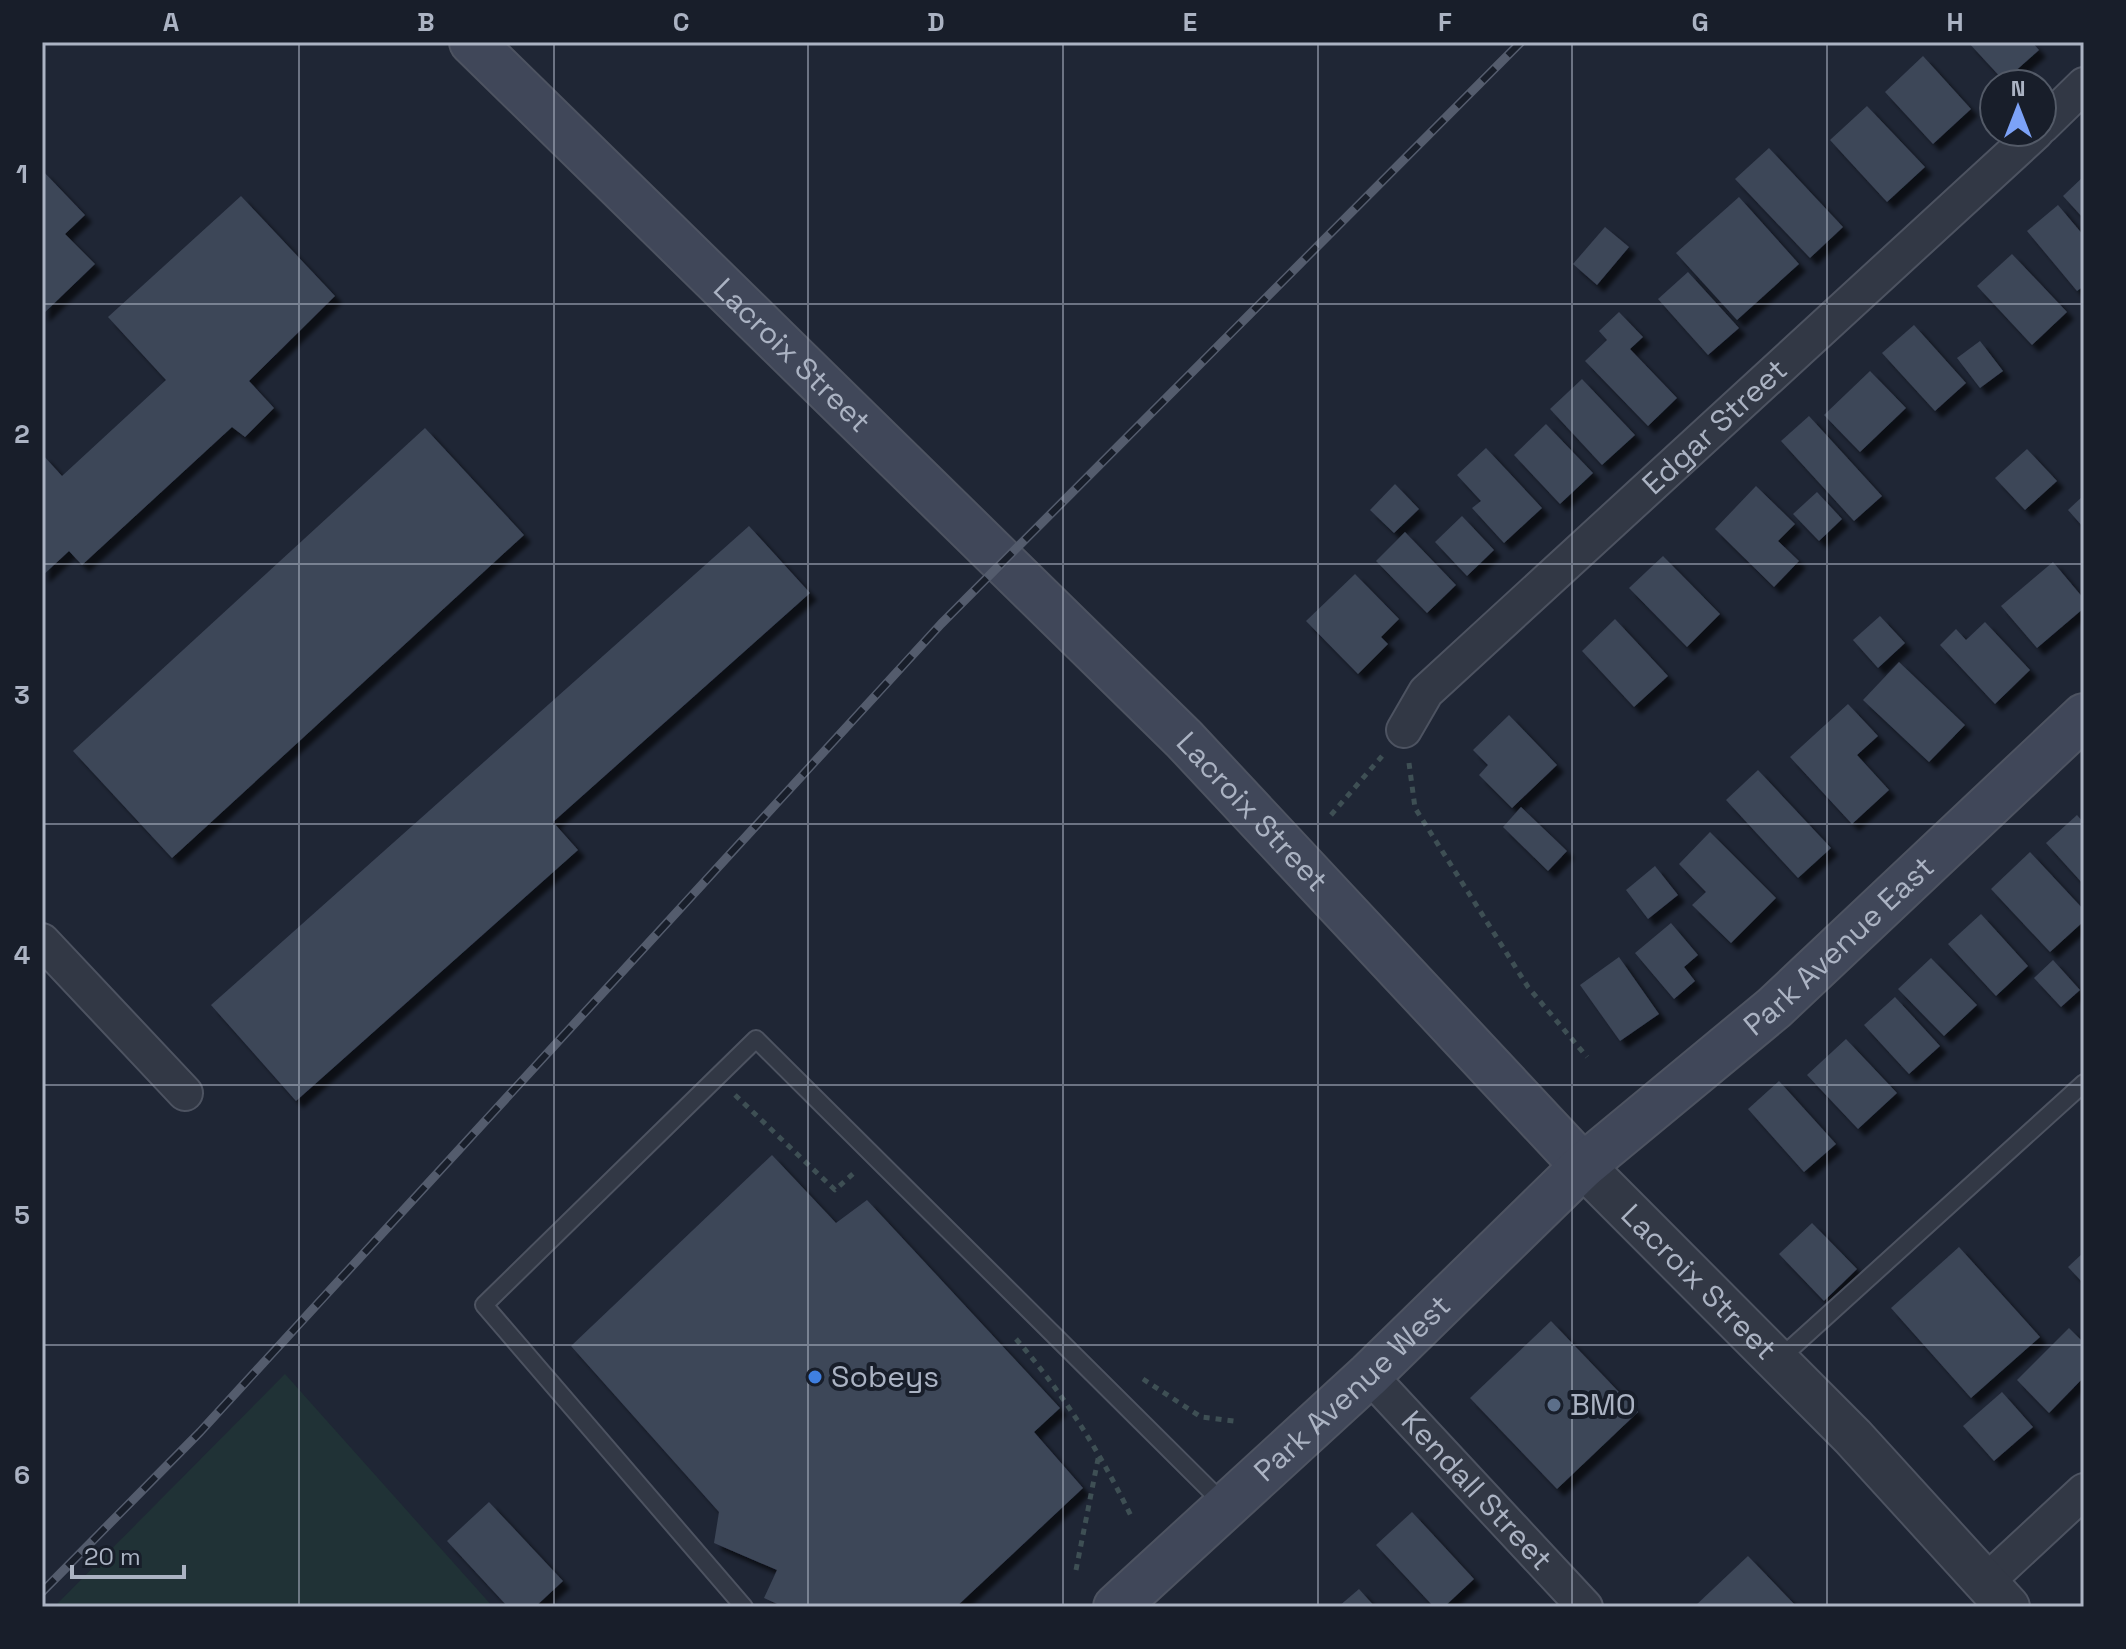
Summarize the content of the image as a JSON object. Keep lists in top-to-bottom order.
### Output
{
  "streets": {
    "main road": ["Lacroix Street", "Park Avenue East", "Park Avenue West"],
    "street": ["Edgar Street", "Kendall Street"]
  },
  "crossings": [
    ["Lacroix Street", "Park Avenue East"],
    ["Lacroix Street", "Park Avenue West"],
    ["Park Avenue East", "Park Avenue West"],
    ["Park Avenue West", "Kendall Street"]
  ],
  "places": ["Sobeys", "BMO"],
  "scale_bar": "20 m",
  "north": "top",
  "grid": {
    "columns": [
      "A",
      "B",
      "C",
      "D",
      "E",
      "F",
      "G",
      "H"
    ],
    "rows": [
      "1",
      "2",
      "3",
      "4",
      "5",
      "6"
    ]
  }
}
